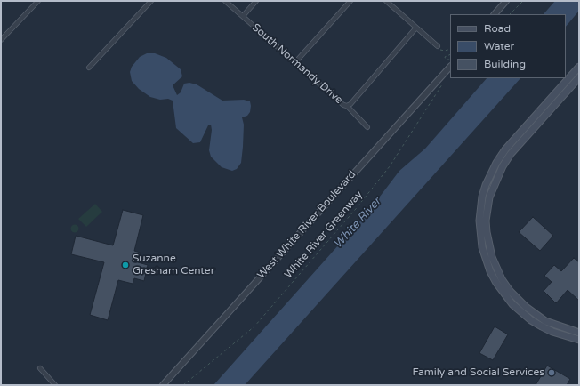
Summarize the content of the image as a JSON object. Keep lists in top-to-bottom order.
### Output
{
  "streets": {
    "street": ["South Normandy Drive", "West White River Boulevard"],
    "path": ["White River Greenway"]
  },
  "water": ["White River"],
  "places": ["Suzanne Gresham Center", "Family and Social Services"],
  "legend": ["Road", "Water", "Building"]
}
